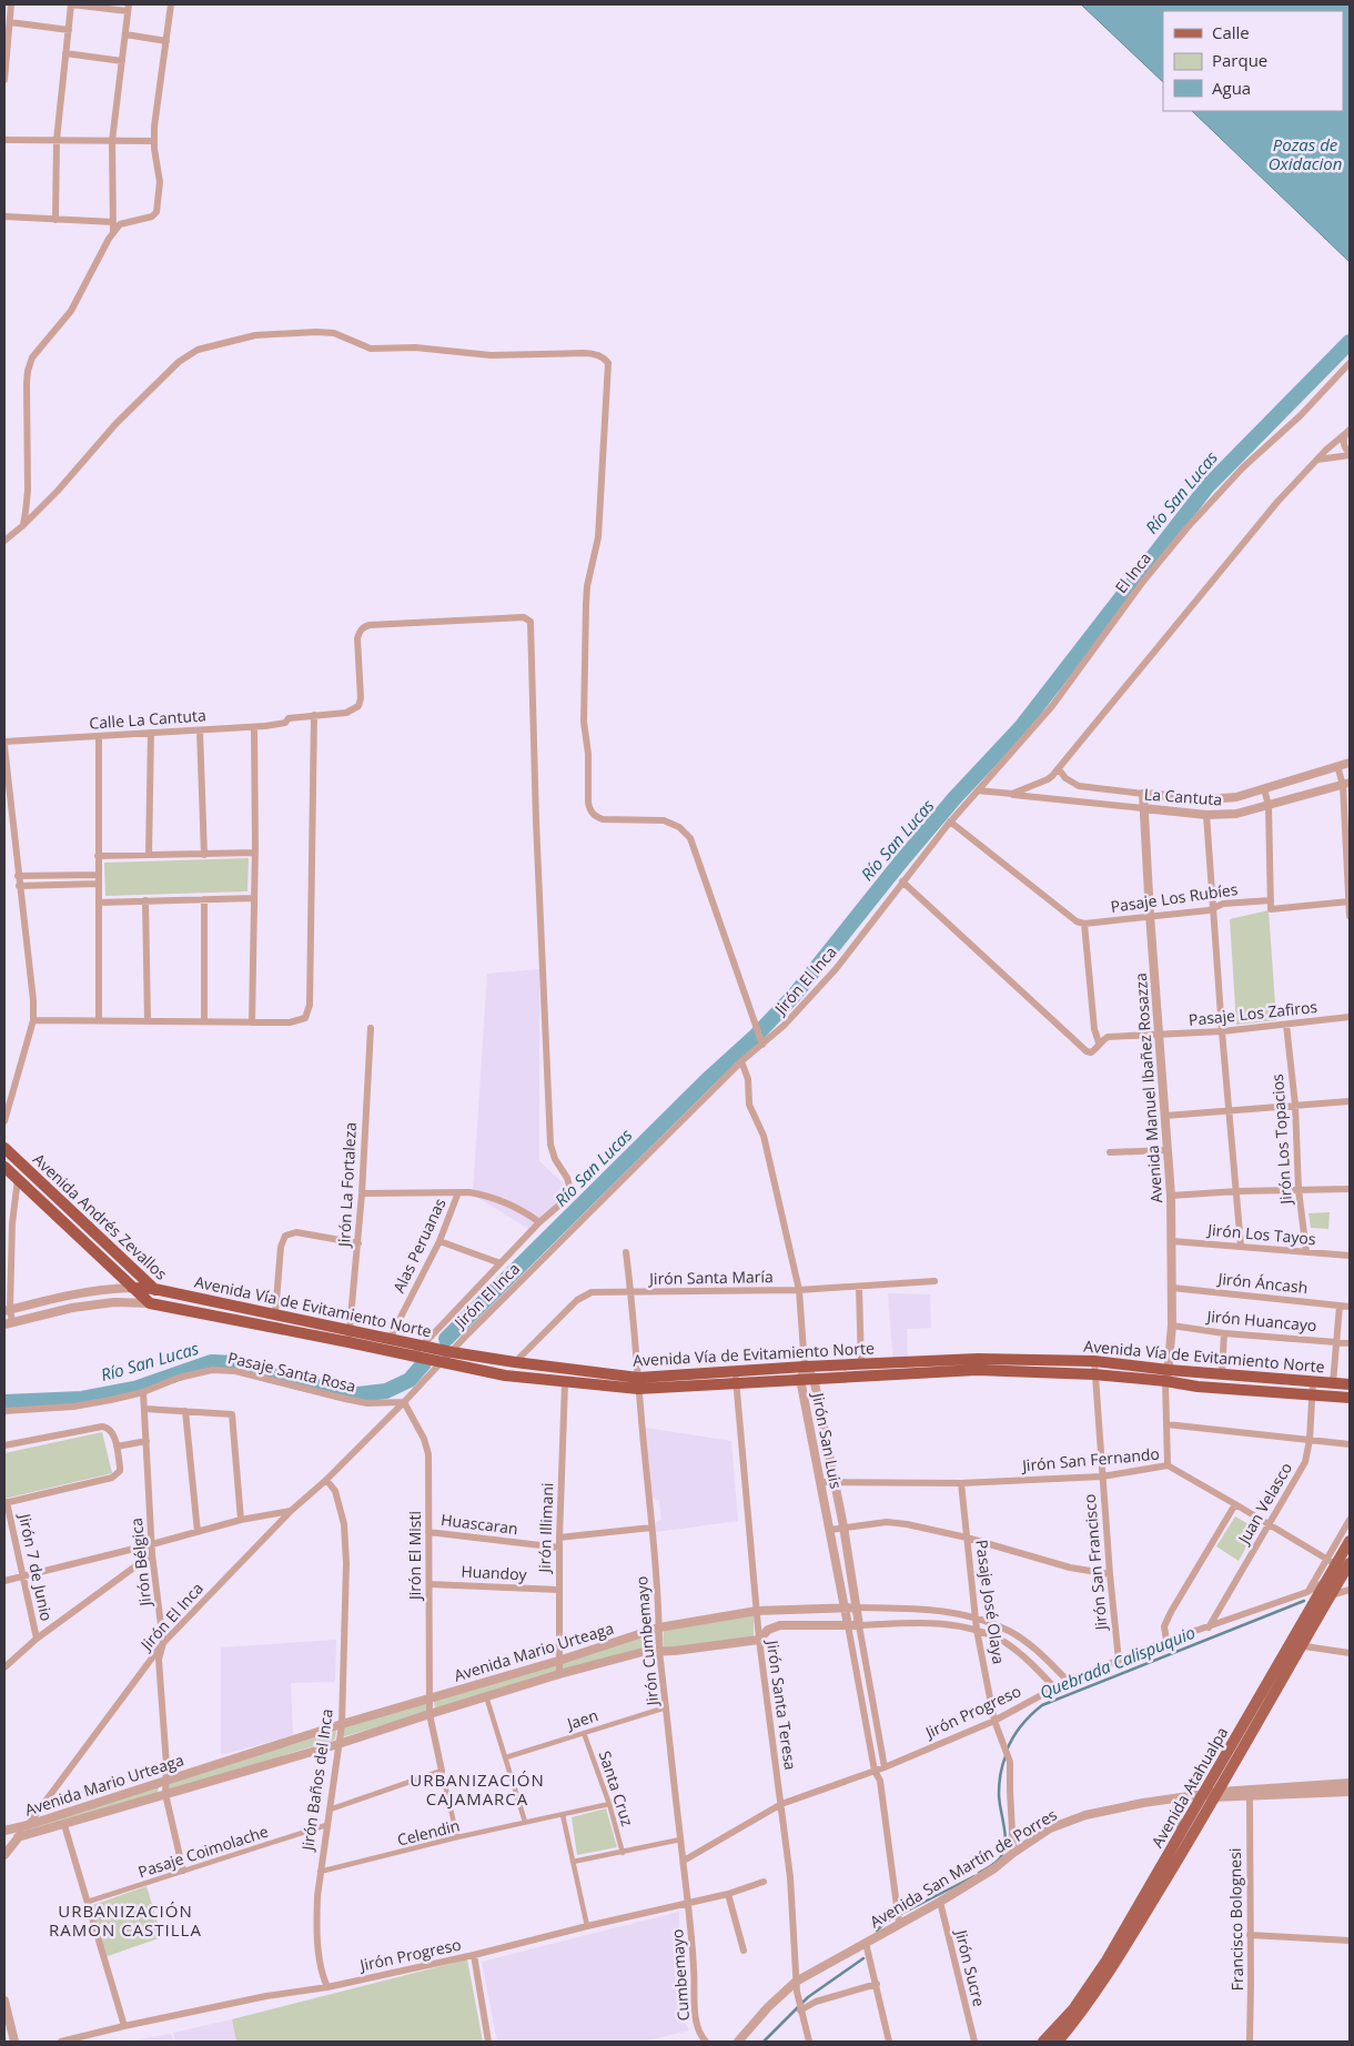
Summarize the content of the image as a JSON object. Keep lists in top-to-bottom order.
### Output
{
  "streets": {
    "highway": ["Avenida Andrés Zevallos", "Avenida Vía de Evitamiento Norte"],
    "main road": ["Avenida Atahualpa"],
    "street": [
      "El Inca",
      "Calle La Cantuta",
      "La Cantuta",
      "Pasaje Los Rubíes",
      "Jirón El Inca",
      "Pasaje Los Zafiros",
      "Avenida Manuel Ibañez Rosazza",
      "Jirón Los Topacios",
      "Jirón La Fortaleza",
      "Jirón Los Tayos",
      "Alas Peruanas",
      "Jirón Santa María",
      "Jirón Áncash",
      "Jirón Huancayo",
      "Pasaje Santa Rosa",
      "Jirón San Luis",
      "Jirón San Fernando",
      "Juan Velasco",
      "Huascaran",
      "Jirón Illimani",
      "Jirón El Misti",
      "Jirón Bélgica",
      "Jirón San Francisco",
      "Jirón 7 de Junio",
      "Huandoy",
      "Pasaje José Olaya",
      "Jirón Cumbemayo",
      "Avenida Mario Urteaga",
      "Jirón Santa Teresa",
      "Jirón Progreso",
      "Jaen",
      "Jirón Baños del Inca",
      "Santa Cruz",
      "Celendin",
      "Pasaje Coimolache",
      "Avenida San Martín de Porres",
      "Francisco Bolognesi",
      "Jirón Sucre",
      "Cumbemayo"
    ]
  },
  "crossings": [
    ["El Inca", "La Cantuta"],
    ["El Inca", "Jirón El Inca"],
    ["La Cantuta", "Jirón El Inca"],
    ["La Cantuta", "Avenida Manuel Ibañez Rosazza"],
    ["Pasaje Los Rubíes", "Avenida Manuel Ibañez Rosazza"],
    ["Jirón El Inca", "Pasaje Los Zafiros"],
    ["Jirón El Inca", "Avenida Vía de Evitamiento Norte"],
    ["Jirón El Inca", "Pasaje Santa Rosa"],
    ["Jirón El Inca", "Jirón El Misti"],
    ["Jirón El Inca", "Jirón Bélgica"],
    ["Jirón El Inca", "Avenida Mario Urteaga"],
    ["Jirón El Inca", "Jirón Baños del Inca"],
    ["Pasaje Los Zafiros", "Avenida Manuel Ibañez Rosazza"],
    ["Pasaje Los Zafiros", "Jirón Los Topacios"],
    ["Avenida Manuel Ibañez Rosazza", "Jirón Los Tayos"],
    ["Avenida Manuel Ibañez Rosazza", "Jirón Áncash"],
    ["Avenida Manuel Ibañez Rosazza", "Avenida Vía de Evitamiento Norte"],
    ["Avenida Manuel Ibañez Rosazza", "Jirón Huancayo"],
    ["Jirón Los Topacios", "Jirón Los Tayos"],
    ["Jirón La Fortaleza", "Avenida Vía de Evitamiento Norte"],
    ["Avenida Andrés Zevallos", "Avenida Vía de Evitamiento Norte"],
    ["Alas Peruanas", "Avenida Vía de Evitamiento Norte"],
    ["Jirón Santa María", "Avenida Vía de Evitamiento Norte"],
    ["Jirón Santa María", "Jirón Cumbemayo"],
    ["Avenida Vía de Evitamiento Norte", "Jirón San Luis"],
    ["Avenida Vía de Evitamiento Norte", "Juan Velasco"],
    ["Avenida Vía de Evitamiento Norte", "Jirón Illimani"],
    ["Avenida Vía de Evitamiento Norte", "Jirón San Francisco"],
    ["Avenida Vía de Evitamiento Norte", "Jirón Cumbemayo"],
    ["Avenida Vía de Evitamiento Norte", "Jirón Santa Teresa"],
    ["Pasaje Santa Rosa", "Jirón El Misti"],
    ["Pasaje Santa Rosa", "Jirón Bélgica"],
    ["Jirón San Luis", "Jirón San Fernando"],
    ["Jirón San Luis", "Avenida Mario Urteaga"],
    ["Jirón San Luis", "Jirón Progreso"],
    ["Jirón San Luis", "Avenida San Martín de Porres"],
    ["Jirón San Fernando", "Juan Velasco"],
    ["Jirón San Fernando", "Jirón San Francisco"],
    ["Jirón San Fernando", "Pasaje José Olaya"],
    ["Jirón San Fernando", "Avenida Atahualpa"],
    ["Juan Velasco", "Jirón Progreso"],
    ["Huascaran", "Jirón Illimani"],
    ["Huascaran", "Jirón El Misti"],
    ["Jirón Illimani", "Huandoy"],
    ["Jirón Illimani", "Avenida Mario Urteaga"],
    ["Jirón El Misti", "Huandoy"],
    ["Jirón El Misti", "Avenida Mario Urteaga"],
    ["Jirón Bélgica", "Avenida Mario Urteaga"],
    ["Jirón Bélgica", "Pasaje Coimolache"],
    ["Jirón San Francisco", "Jirón Progreso"],
    ["Pasaje José Olaya", "Avenida Mario Urteaga"],
    ["Pasaje José Olaya", "Jirón Progreso"],
    ["Pasaje José Olaya", "Avenida San Martín de Porres"],
    ["Jirón Cumbemayo", "Avenida Mario Urteaga"],
    ["Jirón Cumbemayo", "Jirón Progreso"],
    ["Jirón Cumbemayo", "Jaen"],
    ["Jirón Cumbemayo", "Cumbemayo"],
    ["Avenida Mario Urteaga", "Jirón Santa Teresa"],
    ["Avenida Mario Urteaga", "Jirón Progreso"],
    ["Avenida Mario Urteaga", "Jirón Baños del Inca"],
    ["Jirón Santa Teresa", "Jirón Progreso"],
    ["Jirón Santa Teresa", "Avenida San Martín de Porres"],
    ["Jirón Progreso", "Jirón Baños del Inca"],
    ["Jirón Progreso", "Avenida Atahualpa"],
    ["Jirón Progreso", "Cumbemayo"],
    ["Jaen", "Santa Cruz"],
    ["Jirón Baños del Inca", "Celendin"],
    ["Jirón Baños del Inca", "Pasaje Coimolache"],
    ["Avenida Atahualpa", "Avenida San Martín de Porres"],
    ["Santa Cruz", "Celendin"],
    ["Avenida San Martín de Porres", "Francisco Bolognesi"],
    ["Avenida San Martín de Porres", "Jirón Sucre"]
  ],
  "districts": ["URBANIZACIÓN CAJAMARCA", "URBANIZACIÓN RAMON CASTILLA"],
  "water": ["Pozas de Oxidacion", "Río San Lucas", "Quebrada Calispuquio"],
  "legend": ["Calle", "Parque", "Agua"]
}
